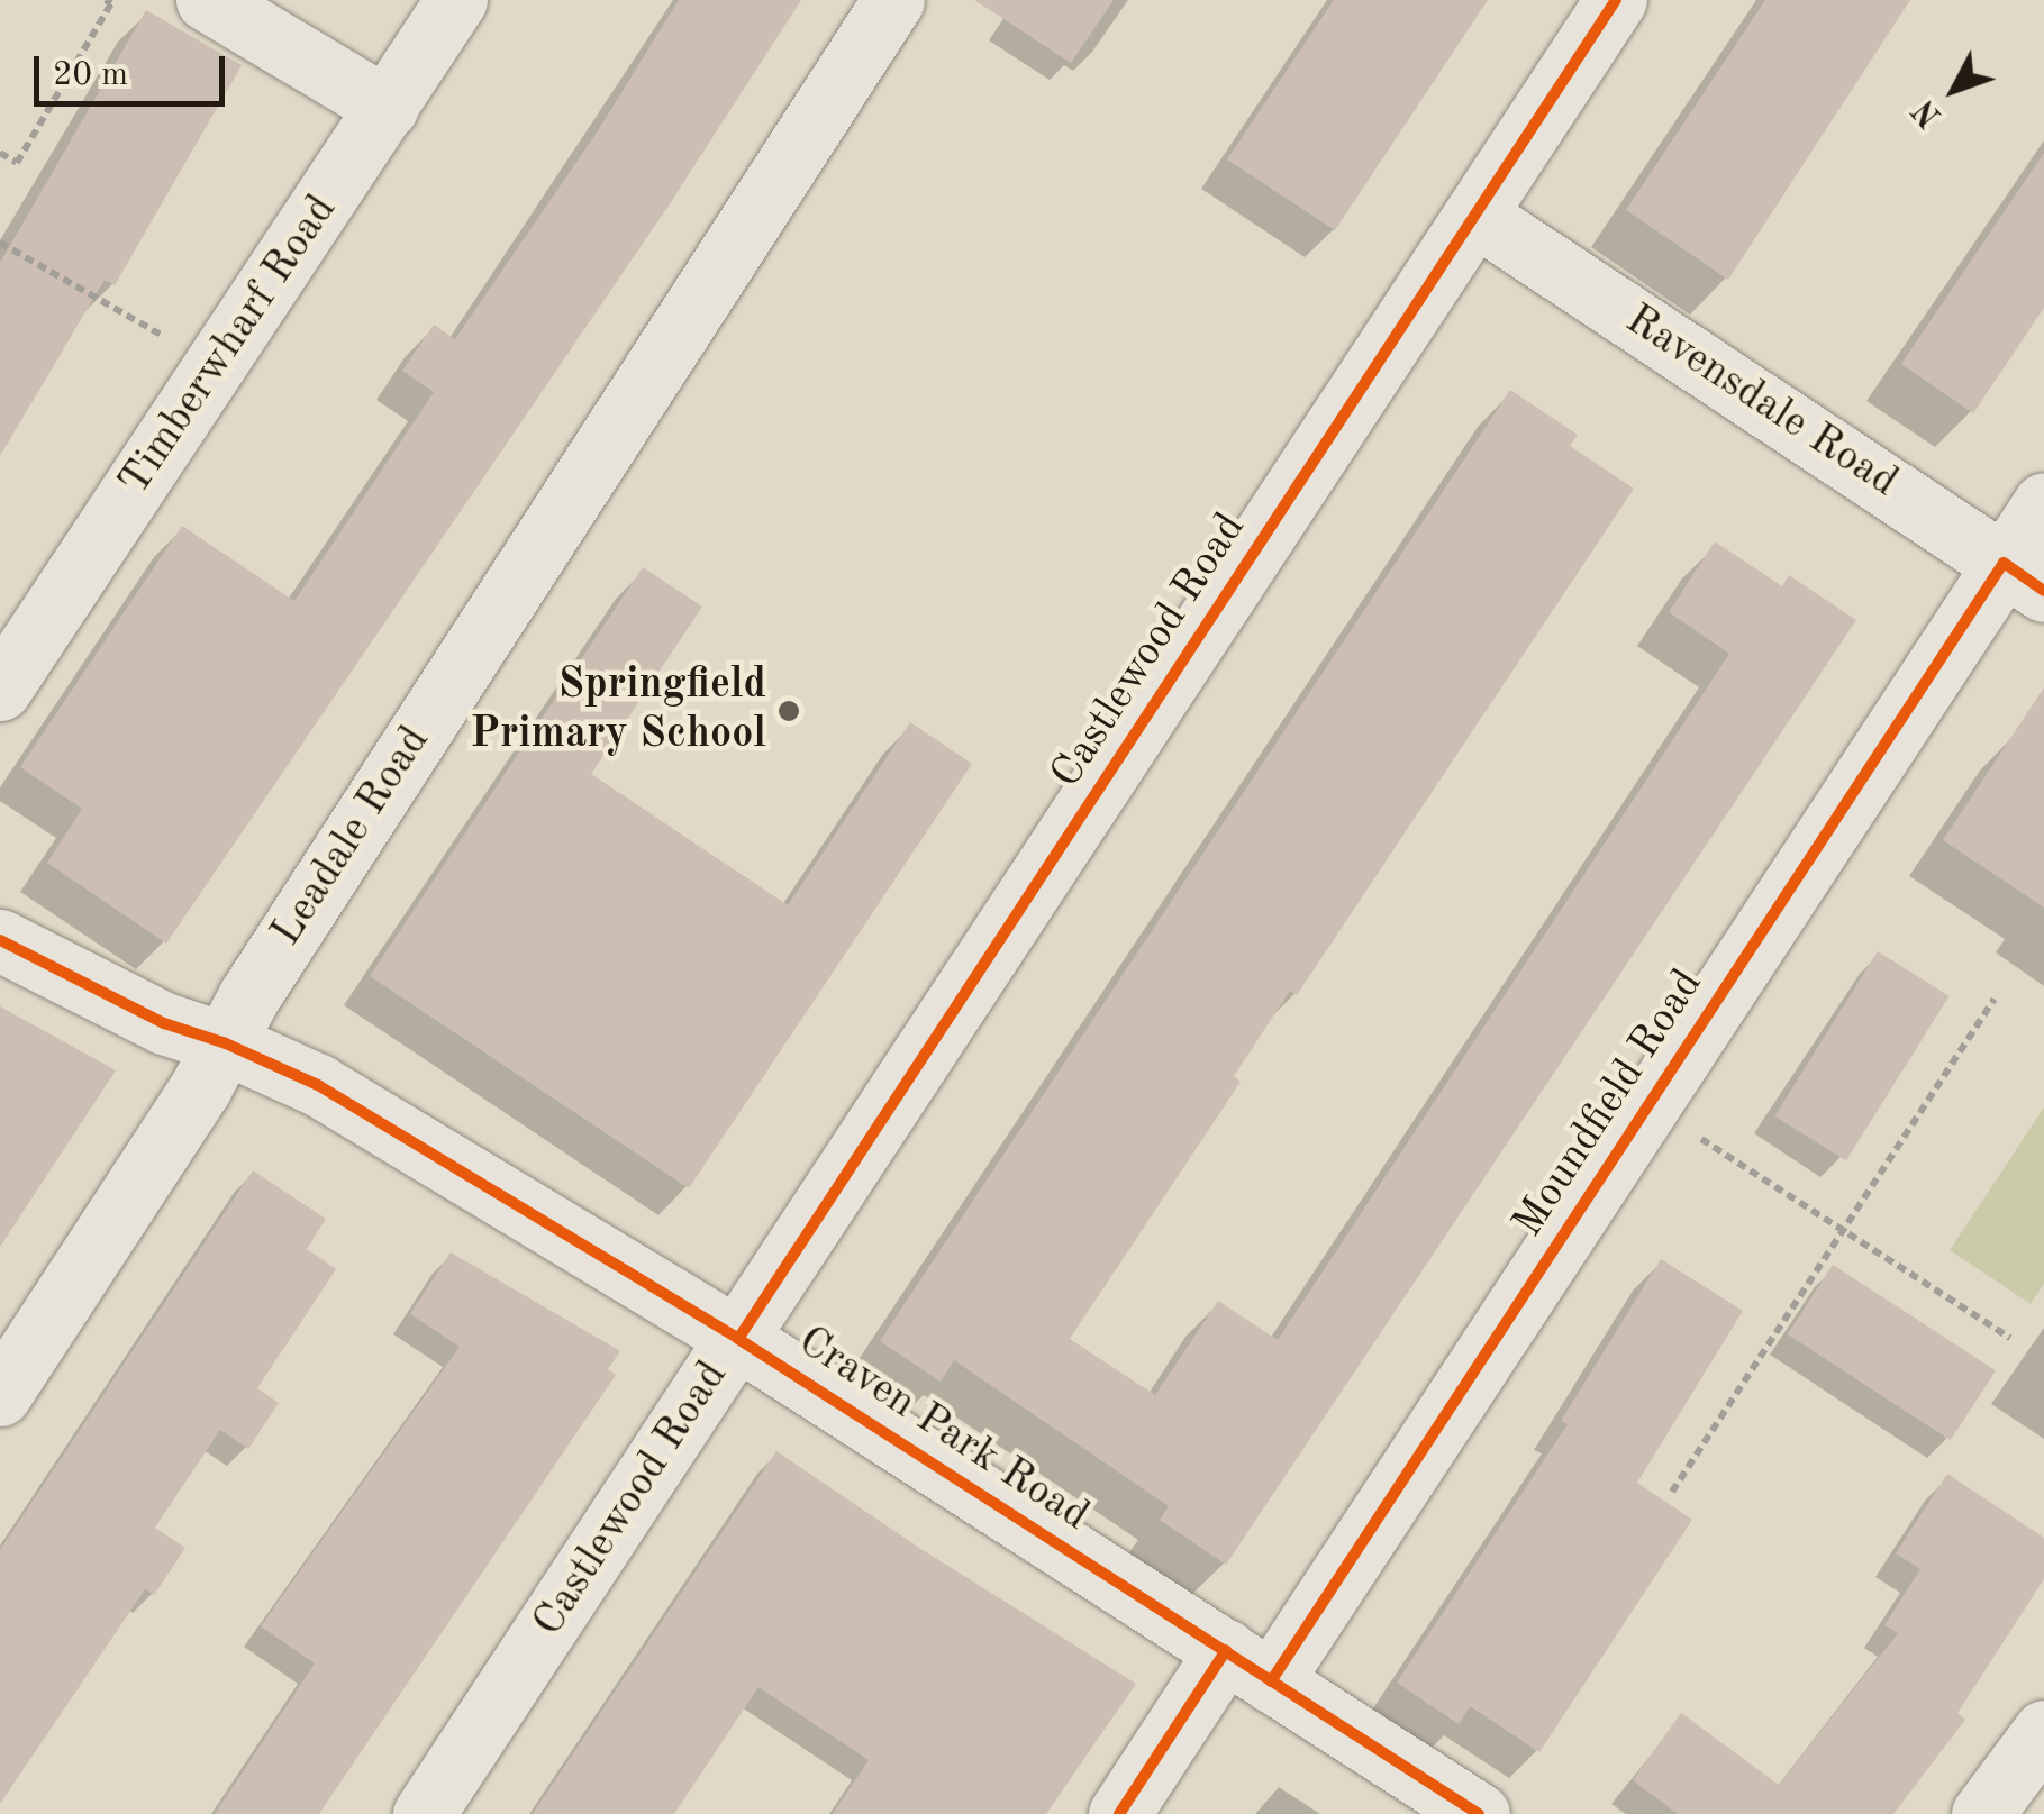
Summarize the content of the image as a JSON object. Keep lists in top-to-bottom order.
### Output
{
  "streets": {
    "street": [
      "Timberwharf Road",
      "Ravensdale Road",
      "Castlewood Road",
      "Leadale Road",
      "Moundfield Road",
      "Craven Park Road"
    ]
  },
  "crossings": [
    ["Ravensdale Road", "Castlewood Road"],
    ["Ravensdale Road", "Moundfield Road"],
    ["Castlewood Road", "Craven Park Road"],
    ["Leadale Road", "Craven Park Road"],
    ["Moundfield Road", "Craven Park Road"]
  ],
  "places": ["Springfield Primary School"],
  "scale_bar": "20 m",
  "north": "bottom left"
}
